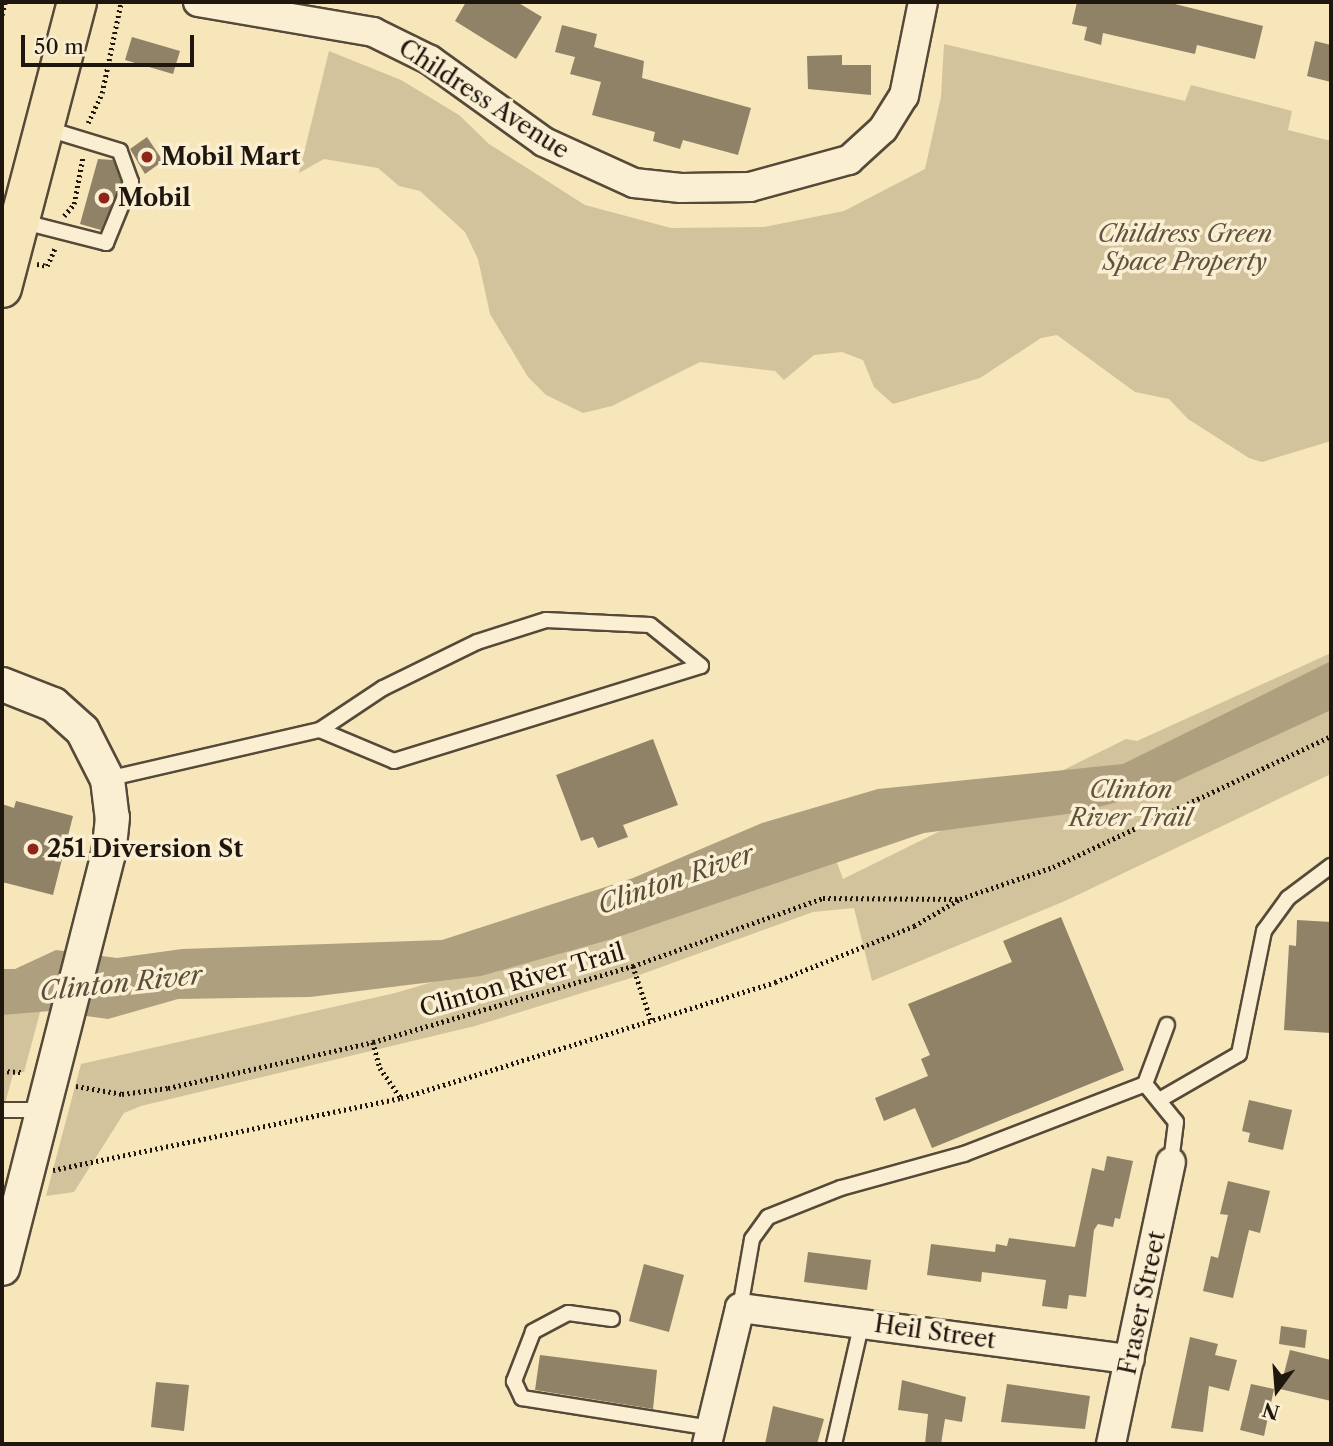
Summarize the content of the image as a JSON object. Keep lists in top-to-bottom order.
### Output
{
  "streets": {
    "street": ["Childress Avenue", "Fraser Street", "Heil Street"],
    "path": ["Clinton River Trail"]
  },
  "crossings": [
    ["Fraser Street", "Heil Street"]
  ],
  "water": ["Clinton River"],
  "parks": ["Childress Green Space Property", "Clinton River Trail"],
  "places": ["Mobil Mart", "Mobil", "251 Diversion St"],
  "scale_bar": "50 m",
  "north": "bottom"
}
